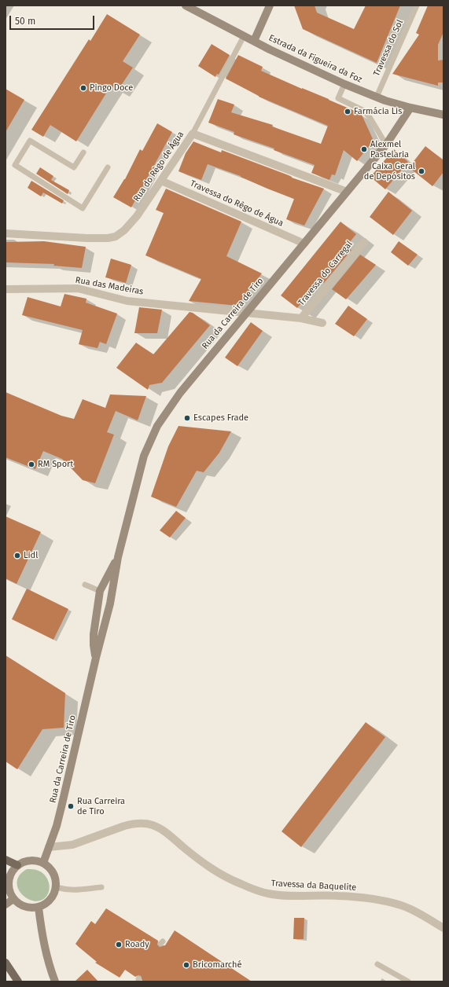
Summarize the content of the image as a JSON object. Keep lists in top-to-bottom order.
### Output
{
  "streets": {
    "main road": ["Estrada da Figueira da Foz", "Rua da Carreira de Tiro"],
    "street": [
      "Rua do Rêgo de Água",
      "Travessa do Rêgo de Água",
      "Travessa do Carregal",
      "Rua das Madeiras",
      "Travessa da Baquelite"
    ],
    "lane": ["Travessa do Sol"]
  },
  "crossings": [
    ["Travessa do Sol", "Estrada da Figueira da Foz"],
    ["Estrada da Figueira da Foz", "Rua da Carreira de Tiro"],
    ["Rua do Rêgo de Água", "Travessa do Rêgo de Água"],
    ["Rua do Rêgo de Água", "Rua da Carreira de Tiro"],
    ["Travessa do Rêgo de Água", "Rua da Carreira de Tiro"],
    ["Travessa do Carregal", "Rua das Madeiras"],
    ["Travessa do Carregal", "Rua da Carreira de Tiro"],
    ["Rua das Madeiras", "Rua da Carreira de Tiro"],
    ["Rua da Carreira de Tiro", "Travessa da Baquelite"]
  ],
  "places": [
    "Pingo Doce",
    "Farmácia Lis",
    "Alexmel Pastelaria",
    "Caixa Geral de Depósitos",
    "Escapes Frade",
    "RM Sport",
    "Lidl",
    "Rua Carreira de Tiro",
    "Roady",
    "Bricomarché"
  ],
  "scale_bar": "50 m"
}
